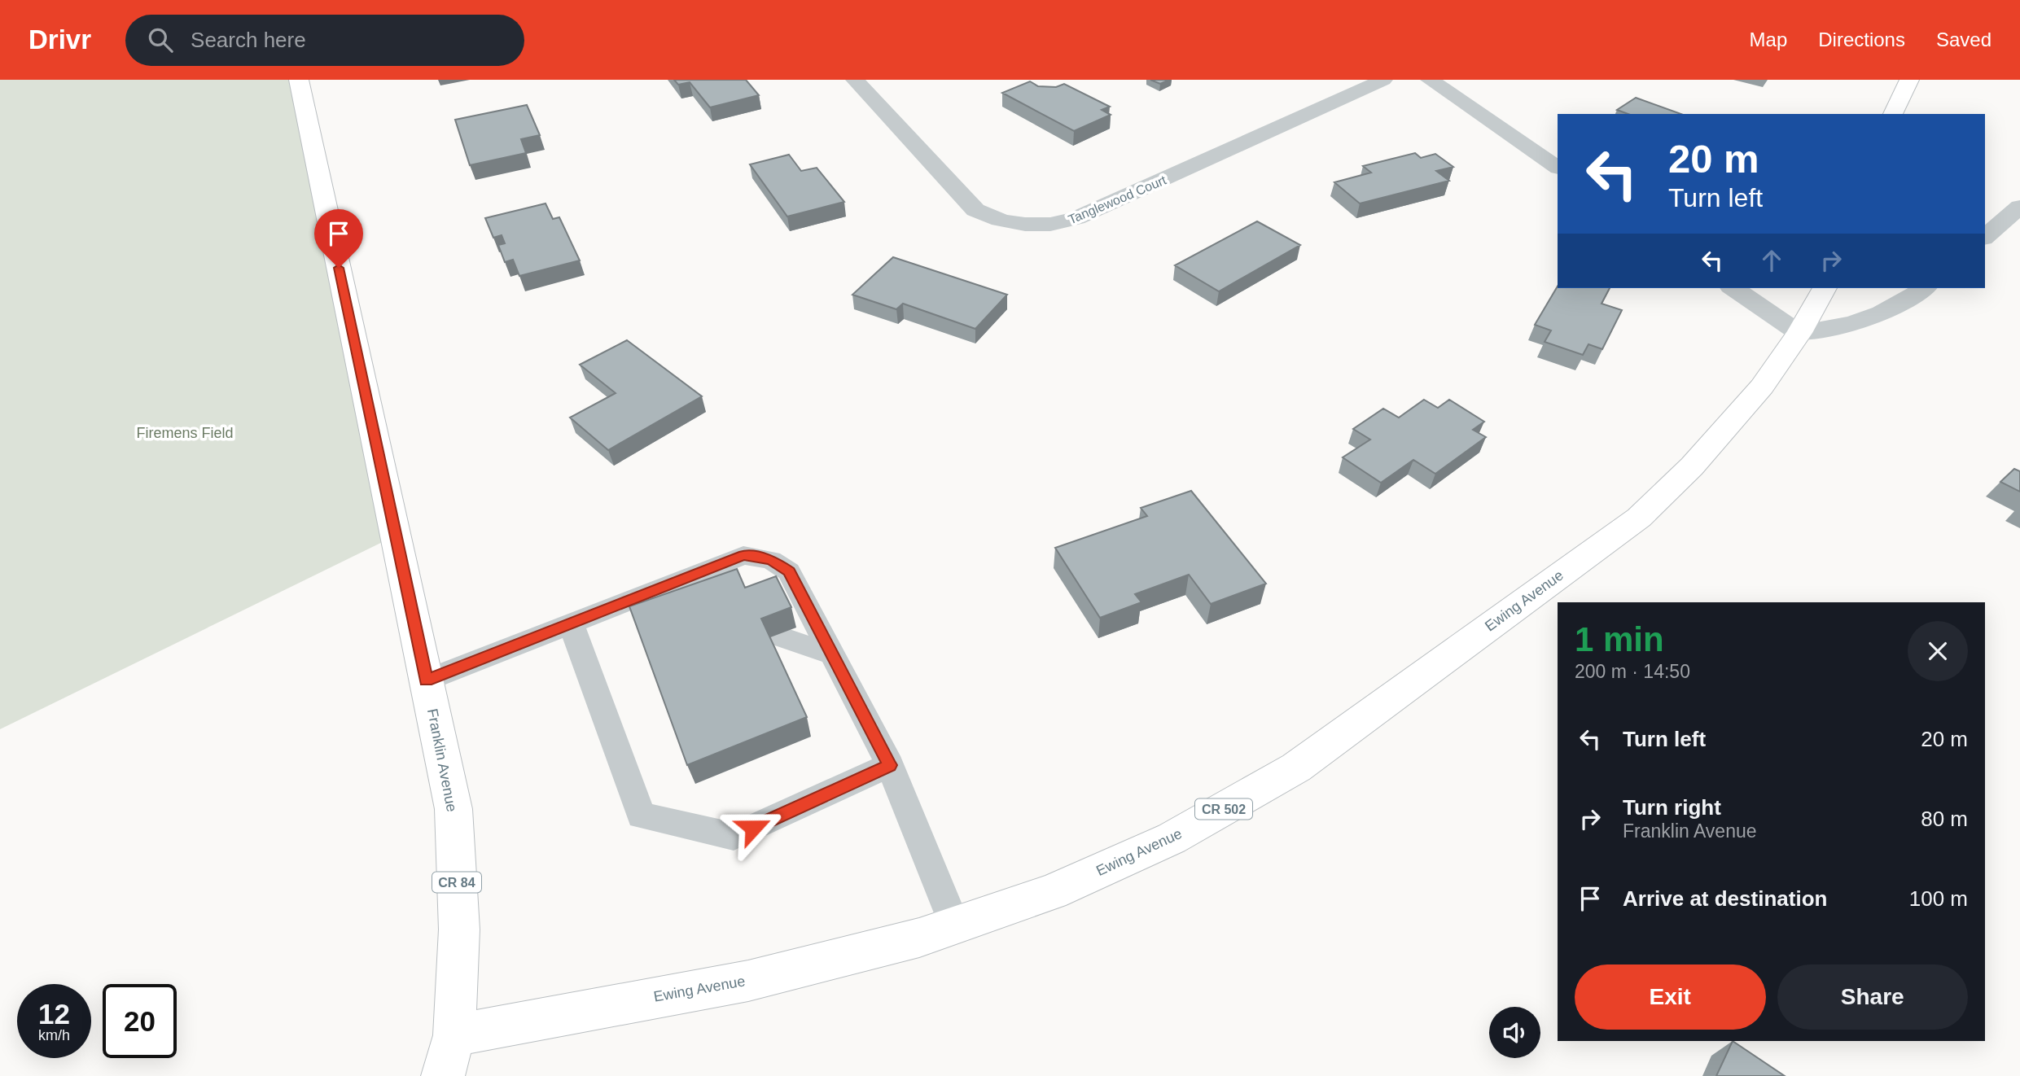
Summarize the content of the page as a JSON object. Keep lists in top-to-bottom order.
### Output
{
  "streets": {
    "main road": [
      "Ewing Avenue",
      "Franklin Avenue",
      "CR 502",
      "CR 84"
    ],
    "street": ["Tanglewood Court"]
  },
  "crossings": [
    ["Ewing Avenue", "Franklin Avenue"]
  ],
  "parks": ["Firemens Field"],
  "page": {
    "header": "Drivr",
    "search": "Search here",
    "nav": ["Map", "Directions", "Saved"],
    "turn": ["20 m", "Turn left"],
    "heading": ["1 min", "200 m · 14:50"],
    "list": [
      {
        "name": "Turn left",
        "value": "20 m"
      },
      {
        "name": "Turn right",
        "note": "Franklin Avenue",
        "value": "80 m"
      },
      {
        "name": "Arrive at destination",
        "value": "100 m"
      }
    ],
    "buttons": ["Exit", "Share"],
    "speed": "12 km/h",
    "limit": "20"
  }
}
